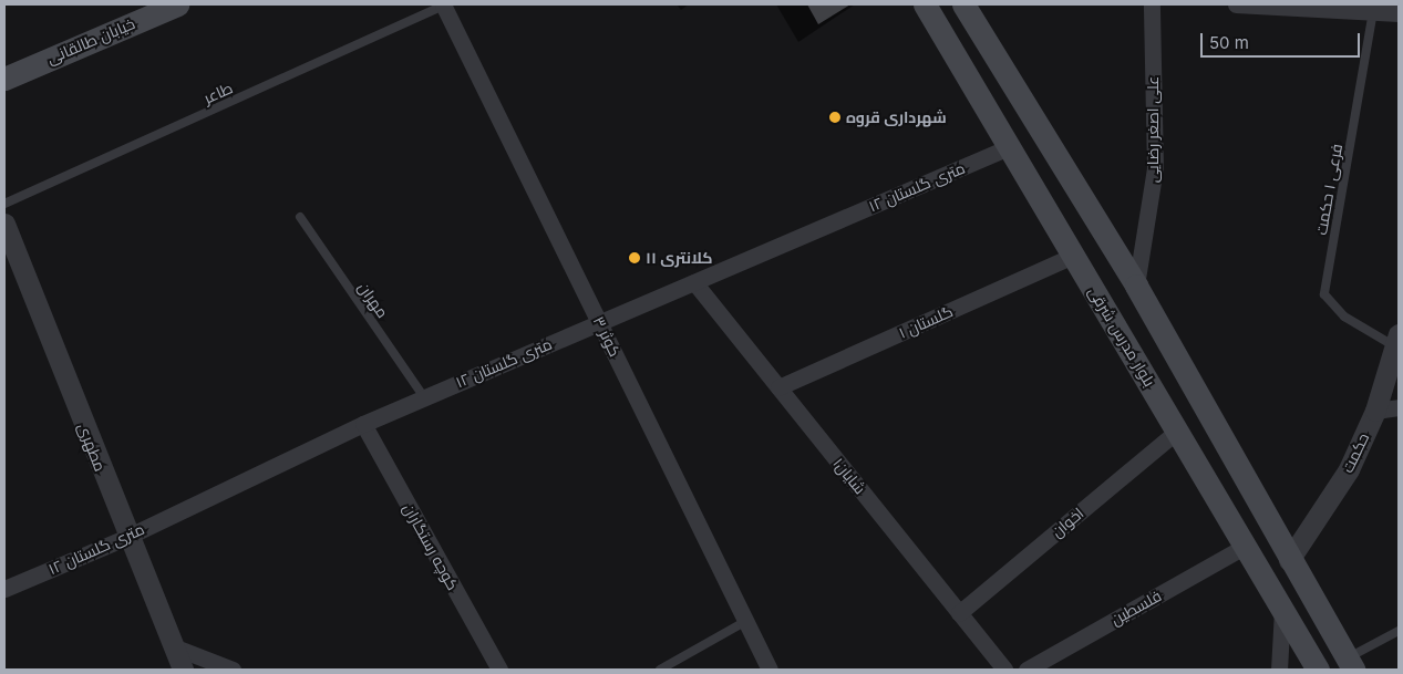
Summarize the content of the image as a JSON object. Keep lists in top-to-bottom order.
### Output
{
  "streets": {
    "main road": ["خیابان طالقانی", "بلوار مدرس شرقی"],
    "street": [
      "علی اصغر رضایی",
      "۱۲ متری گلستان",
      "گلستان ۱",
      "کوثر ۳",
      "مطهری",
      "حکمت",
      "شایان۱",
      "اخوان",
      "کوچه رستگاران",
      "فلسطین"
    ],
    "lane": ["طاعر", "فرعی ۱ حکمت", "مهران"]
  },
  "crossings": [
    ["طاعر", "کوثر ۳"],
    ["۱۲ متری گلستان", "مهران"],
    ["۱۲ متری گلستان", "کوثر ۳"],
    ["۱۲ متری گلستان", "بلوار مدرس شرقی"],
    ["۱۲ متری گلستان", "مطهری"],
    ["۱۲ متری گلستان", "شایان۱"],
    ["۱۲ متری گلستان", "کوچه رستگاران"],
    ["فرعی ۱ حکمت", "حکمت"],
    ["گلستان ۱", "بلوار مدرس شرقی"],
    ["گلستان ۱", "شایان۱"],
    ["بلوار مدرس شرقی", "اخوان"],
    ["بلوار مدرس شرقی", "فلسطین"],
    ["شایان۱", "اخوان"]
  ],
  "places": ["شهرداری قروه", "کلانتری ۱۱"],
  "scale_bar": "50 m"
}
